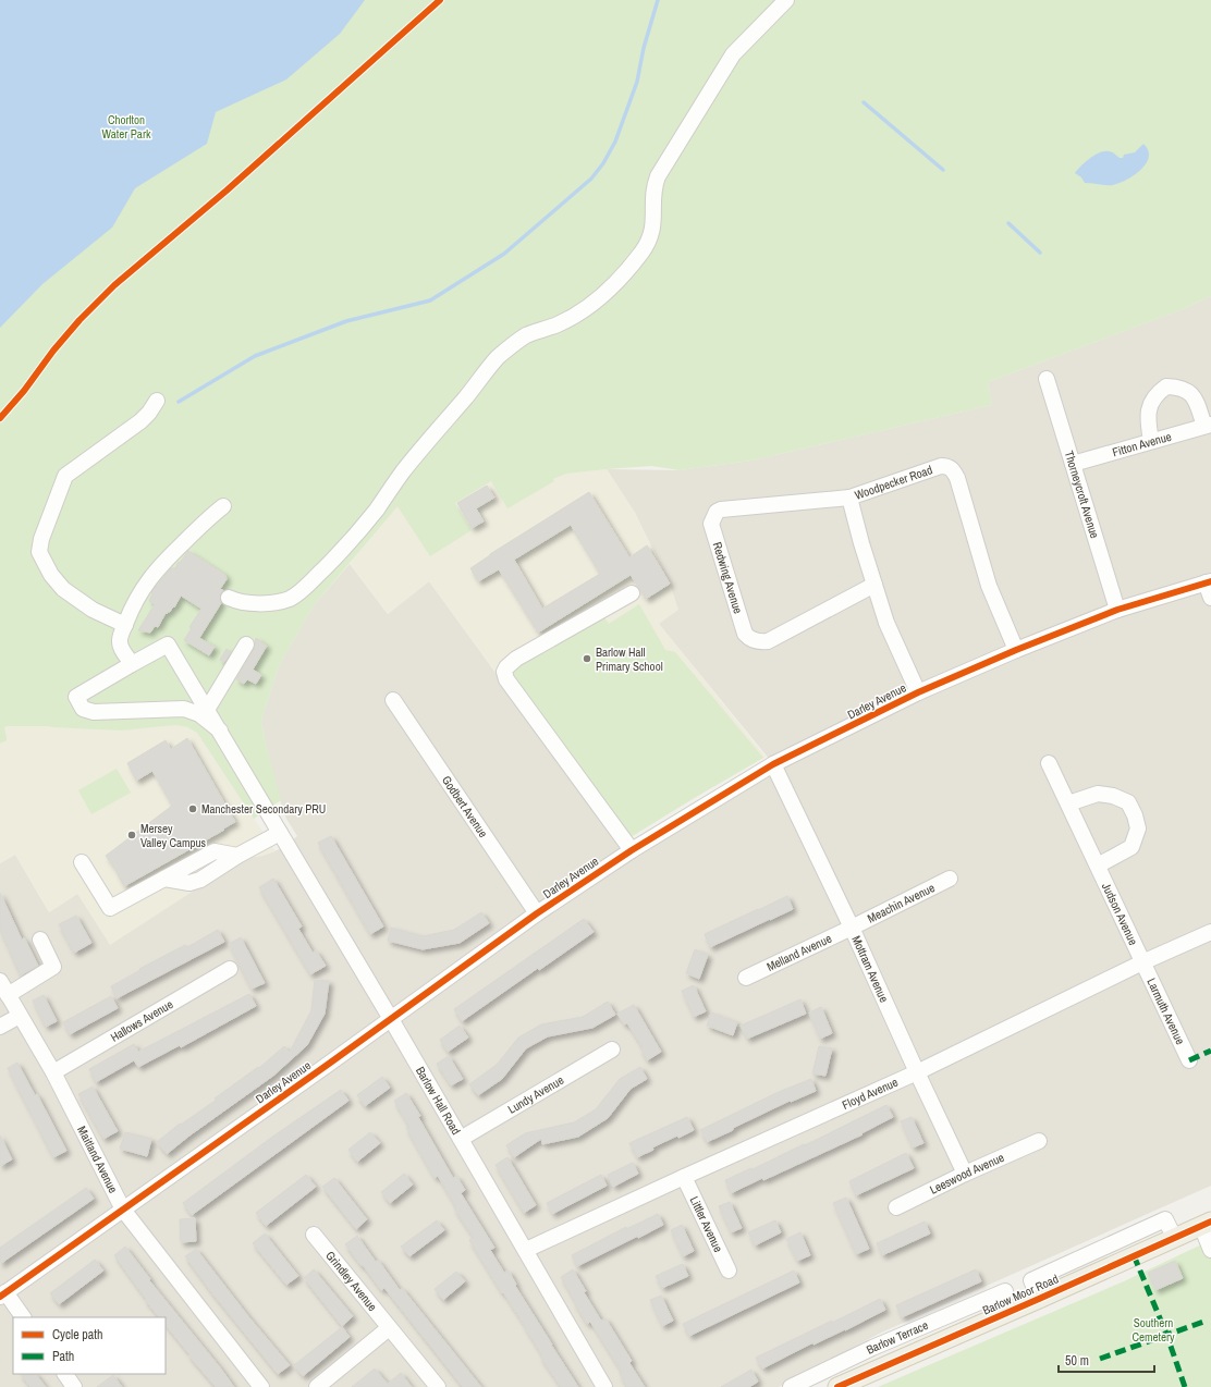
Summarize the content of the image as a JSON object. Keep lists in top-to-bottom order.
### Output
{
  "streets": {
    "main road": ["Barlow Moor Road"],
    "street": [
      "Fitton Avenue",
      "Woodpecker Road",
      "Thorneycroft Avenue",
      "Redwing Avenue",
      "Darley Avenue",
      "Godbert Avenue",
      "Meachin Avenue",
      "Judson Avenue",
      "Melland Avenue",
      "Mottram Avenue",
      "Larmuth Avenue",
      "Hallows Avenue",
      "Lundy Avenue",
      "Floyd Avenue",
      "Barlow Hall Road",
      "Maitland Avenue",
      "Leeswood Avenue",
      "Littler Avenue",
      "Grindley Avenue",
      "Barlow Terrace"
    ]
  },
  "crossings": [
    ["Fitton Avenue", "Thorneycroft Avenue"],
    ["Woodpecker Road", "Redwing Avenue"],
    ["Woodpecker Road", "Darley Avenue"],
    ["Thorneycroft Avenue", "Darley Avenue"],
    ["Darley Avenue", "Godbert Avenue"],
    ["Darley Avenue", "Mottram Avenue"],
    ["Darley Avenue", "Barlow Hall Road"],
    ["Darley Avenue", "Maitland Avenue"],
    ["Meachin Avenue", "Melland Avenue"],
    ["Meachin Avenue", "Mottram Avenue"],
    ["Judson Avenue", "Larmuth Avenue"],
    ["Judson Avenue", "Floyd Avenue"],
    ["Melland Avenue", "Mottram Avenue"],
    ["Mottram Avenue", "Floyd Avenue"],
    ["Mottram Avenue", "Leeswood Avenue"],
    ["Larmuth Avenue", "Floyd Avenue"],
    ["Hallows Avenue", "Maitland Avenue"],
    ["Lundy Avenue", "Barlow Hall Road"],
    ["Floyd Avenue", "Barlow Hall Road"],
    ["Floyd Avenue", "Littler Avenue"]
  ],
  "parks": ["Chorlton Water Park", "Southern Cemetery"],
  "places": ["Barlow Hall Primary School", "Manchester Secondary PRU", "Mersey Valley Campus"],
  "legend": ["Cycle path", "Path"],
  "scale_bar": "50 m"
}
